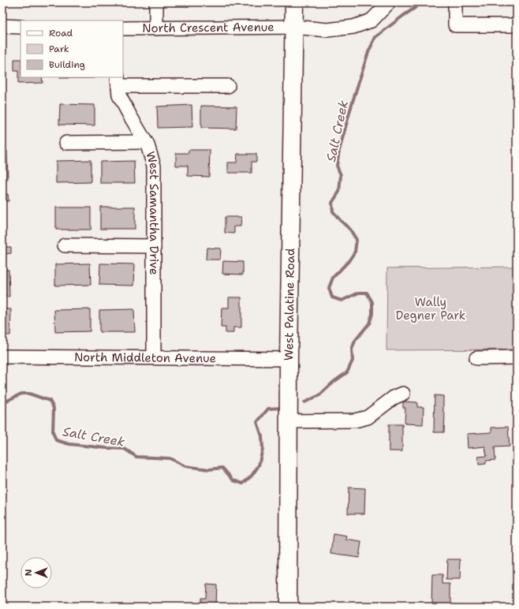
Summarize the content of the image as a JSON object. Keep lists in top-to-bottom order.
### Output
{
  "streets": {
    "main road": ["West Palatine Road"],
    "street": ["North Crescent Avenue", "West Samantha Drive", "North Middleton Avenue"]
  },
  "crossings": [
    ["North Crescent Avenue", "West Palatine Road"],
    ["West Samantha Drive", "North Middleton Avenue"],
    ["West Palatine Road", "North Middleton Avenue"]
  ],
  "water": ["Salt Creek"],
  "parks": ["Wally Degner Park"],
  "legend": ["Road", "Park", "Building"],
  "north": "left"
}
